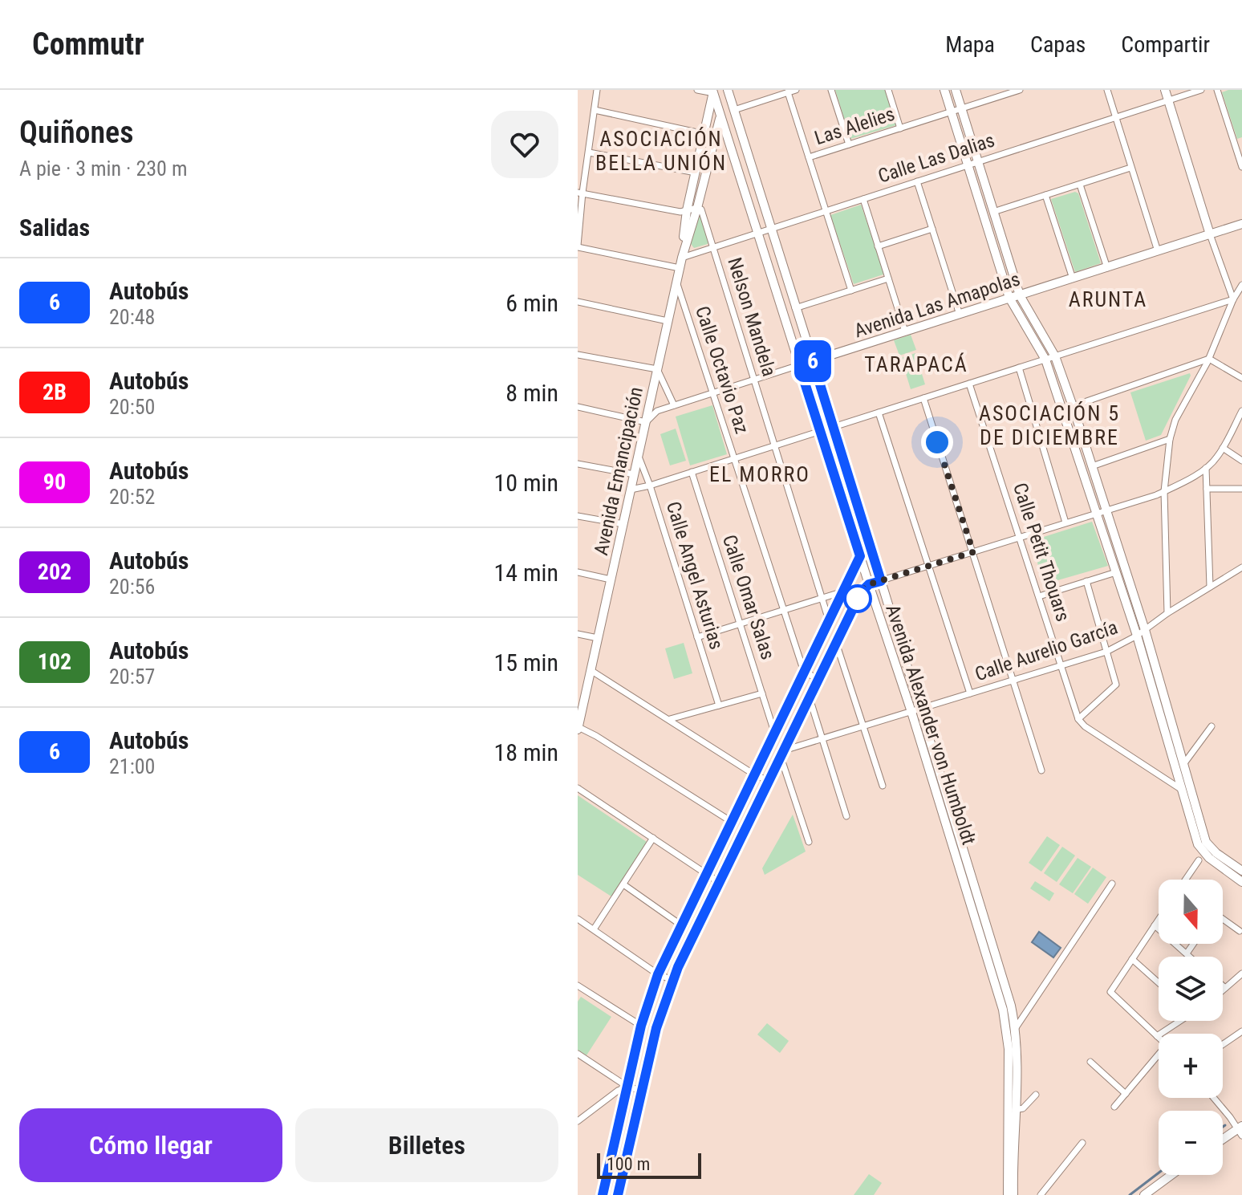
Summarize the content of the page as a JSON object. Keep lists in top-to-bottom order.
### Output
{
  "streets": {
    "street": [
      "Las Alelies",
      "Calle Las Dalias",
      "Avenida Las Amapolas",
      "Nelson Mandela",
      "Calle Octavio Paz",
      "Avenida Emancipación",
      "Calle Petit Thouars",
      "Calle Angel Asturias",
      "Calle Omar Salas",
      "Calle Aurelio García",
      "Avenida Alexander von Humboldt"
    ]
  },
  "crossings": [
    ["Calle Las Dalias", "Nelson Mandela"],
    ["Calle Las Dalias", "Avenida Emancipación"],
    ["Calle Las Dalias", "Avenida Alexander von Humboldt"],
    ["Avenida Las Amapolas", "Nelson Mandela"],
    ["Avenida Las Amapolas", "Calle Octavio Paz"],
    ["Avenida Las Amapolas", "Avenida Emancipación"],
    ["Avenida Las Amapolas", "Avenida Alexander von Humboldt"],
    ["Nelson Mandela", "Avenida Emancipación"],
    ["Calle Octavio Paz", "Avenida Emancipación"],
    ["Avenida Emancipación", "Calle Angel Asturias"],
    ["Avenida Emancipación", "Avenida Alexander von Humboldt"],
    ["Calle Petit Thouars", "Calle Aurelio García"],
    ["Calle Aurelio García", "Avenida Alexander von Humboldt"]
  ],
  "districts": [
    "ASOCIACIÓN BELLA UNIÓN",
    "ARUNTA",
    "TARAPACÁ",
    "ASOCIACIÓN 5 DE DICIEMBRE",
    "EL MORRO"
  ],
  "lines": ["bus line 6"],
  "scale_bar": "100 m",
  "north": "bottom",
  "page": {
    "header": "Commutr",
    "nav": ["Mapa", "Capas", "Compartir"],
    "heading": [
      ["Quiñones", "A pie · 3 min · 230 m"],
      "Salidas"
    ],
    "on_map": "6",
    "list": [
      {
        "mark": "6",
        "name": "Autobús",
        "note": "20:48",
        "value": "6 min"
      },
      {
        "mark": "2B",
        "name": "Autobús",
        "note": "20:50",
        "value": "8 min"
      },
      {
        "mark": "90",
        "name": "Autobús",
        "note": "20:52",
        "value": "10 min"
      },
      {
        "mark": "202",
        "name": "Autobús",
        "note": "20:56",
        "value": "14 min"
      },
      {
        "mark": "102",
        "name": "Autobús",
        "note": "20:57",
        "value": "15 min"
      },
      {
        "mark": "6",
        "name": "Autobús",
        "note": "21:00",
        "value": "18 min"
      }
    ],
    "map_buttons": ["+", "−"],
    "buttons": ["Cómo llegar", "Billetes"],
    "scale": "100 m"
  }
}
